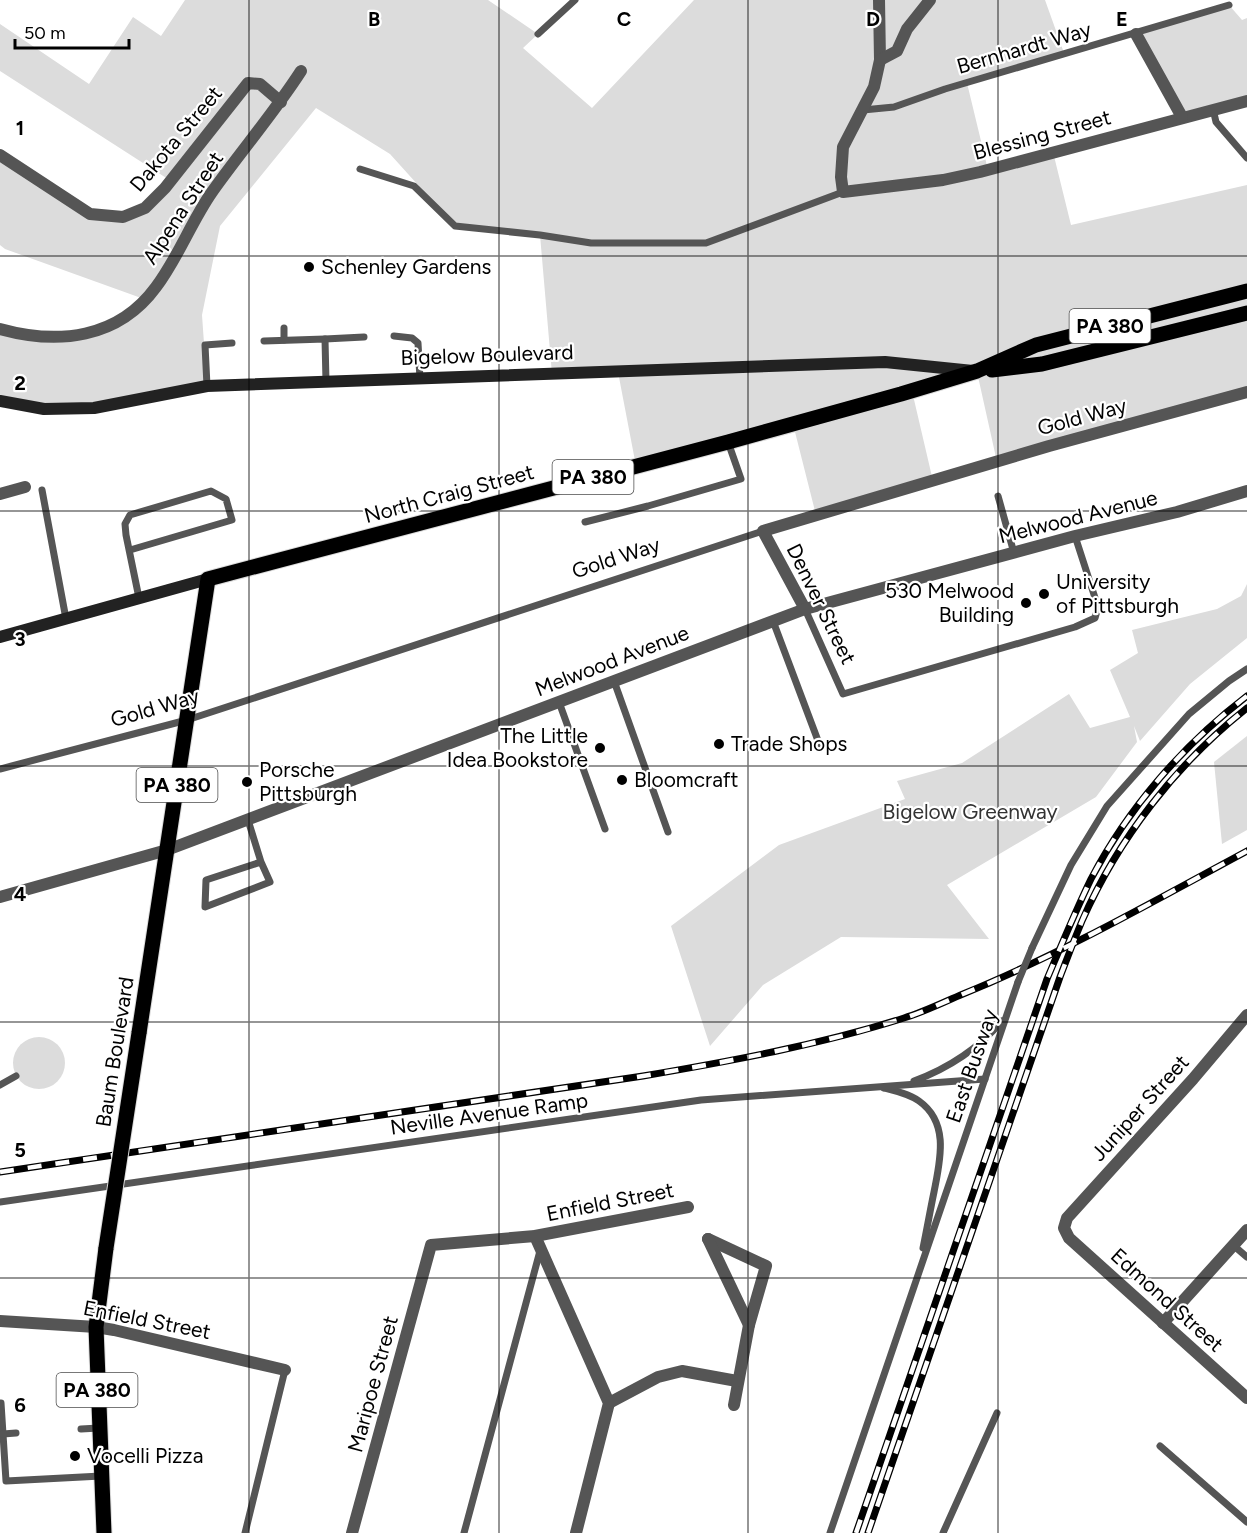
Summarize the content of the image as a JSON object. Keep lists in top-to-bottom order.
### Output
{
  "streets": {
    "main road": [
      "PA 380",
      "Bigelow Boulevard",
      "North Craig Street",
      "Baum Boulevard"
    ],
    "street": [
      "Blessing Street",
      "Dakota Street",
      "Alpena Street",
      "Gold Way",
      "Melwood Avenue",
      "Denver Street",
      "Juniper Street",
      "Enfield Street",
      "Edmond Street",
      "Maripoe Street"
    ],
    "lane": ["Bernhardt Way", "East Busway", "Neville Avenue Ramp"]
  },
  "crossings": [
    ["Dakota Street", "Alpena Street"],
    ["PA 380", "Bigelow Boulevard"],
    ["PA 380", "North Craig Street"],
    ["Bigelow Boulevard", "North Craig Street"],
    ["Gold Way", "Denver Street"],
    ["Gold Way", "Baum Boulevard"],
    ["North Craig Street", "Baum Boulevard"],
    ["Melwood Avenue", "Denver Street"],
    ["Melwood Avenue", "Baum Boulevard"],
    ["Baum Boulevard", "Enfield Street"],
    ["East Busway", "Neville Avenue Ramp"],
    ["Juniper Street", "Edmond Street"],
    ["Enfield Street", "Maripoe Street"]
  ],
  "parks": ["Bigelow Greenway"],
  "places": [
    "Schenley Gardens",
    "University of Pittsburgh",
    "530 Melwood Building",
    "Trade Shops",
    "The Little Idea Bookstore",
    "Bloomcraft",
    "Porsche Pittsburgh",
    "Vocelli Pizza"
  ],
  "scale_bar": "50 m",
  "grid": {
    "columns": [
      "B",
      "C",
      "D",
      "E"
    ],
    "rows": [
      "1",
      "2",
      "3",
      "4",
      "5",
      "6"
    ]
  }
}
